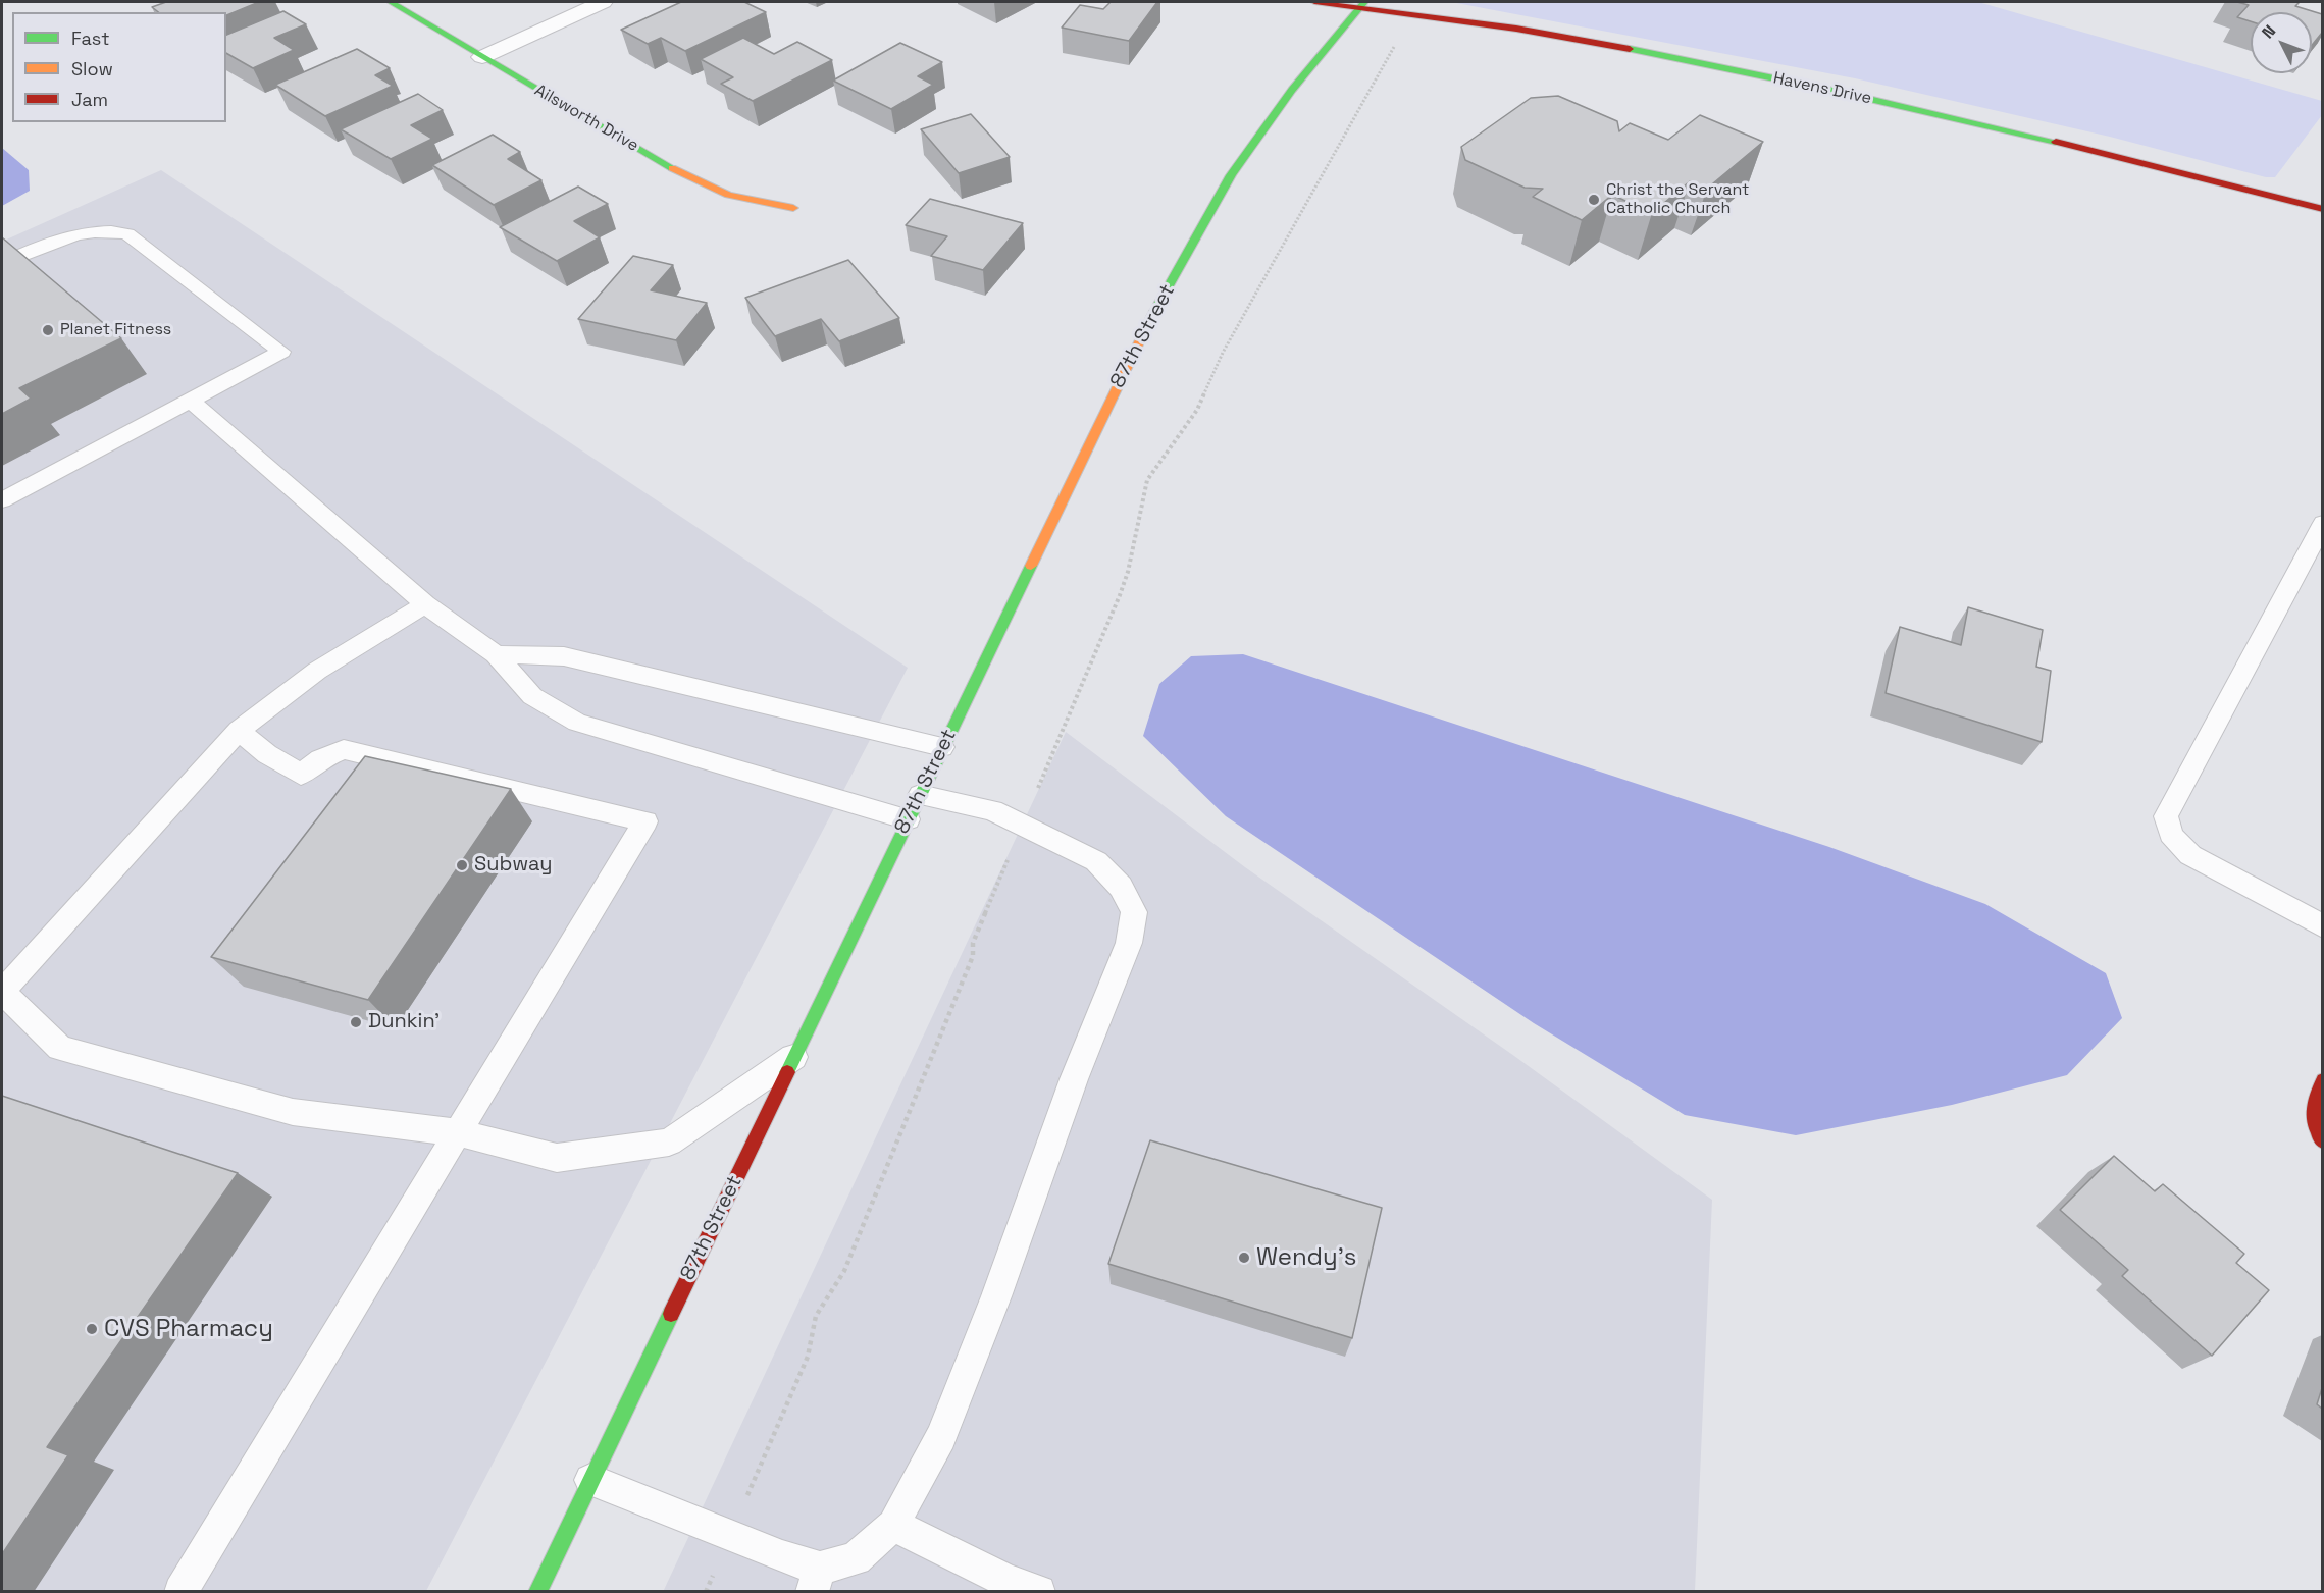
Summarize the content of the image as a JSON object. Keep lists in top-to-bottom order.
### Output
{
  "streets": {
    "street": ["Havens Drive", "Ailsworth Drive", "87th Street"]
  },
  "crossings": [
    ["Havens Drive", "87th Street"]
  ],
  "places": [
    "Christ the Servant Catholic Church",
    "Planet Fitness",
    "Subway",
    "Dunkin'",
    "Wendy's",
    "CVS Pharmacy"
  ],
  "legend": ["Fast", "Slow", "Jam"],
  "north": "top left"
}
